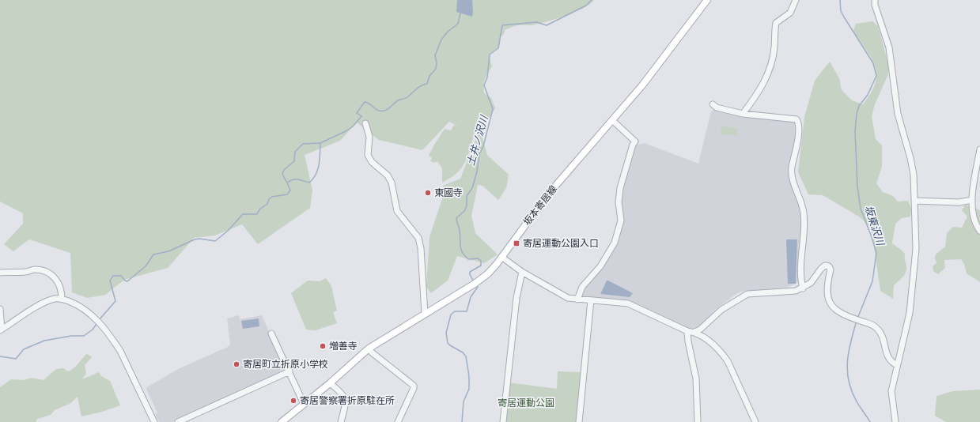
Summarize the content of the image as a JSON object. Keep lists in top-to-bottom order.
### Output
{
  "streets": {
    "main road": ["坂本寄居線"]
  },
  "water": ["土井ノ沢川", "坂東沢川"],
  "parks": ["寄居運動公園"],
  "places": {
    "other": [
      "東國寺",
      "増善寺",
      "寄居町立折原小学校",
      "寄居警察署折原駐在所"
    ],
    "transit": ["寄居運動公園入口"]
  }
}
